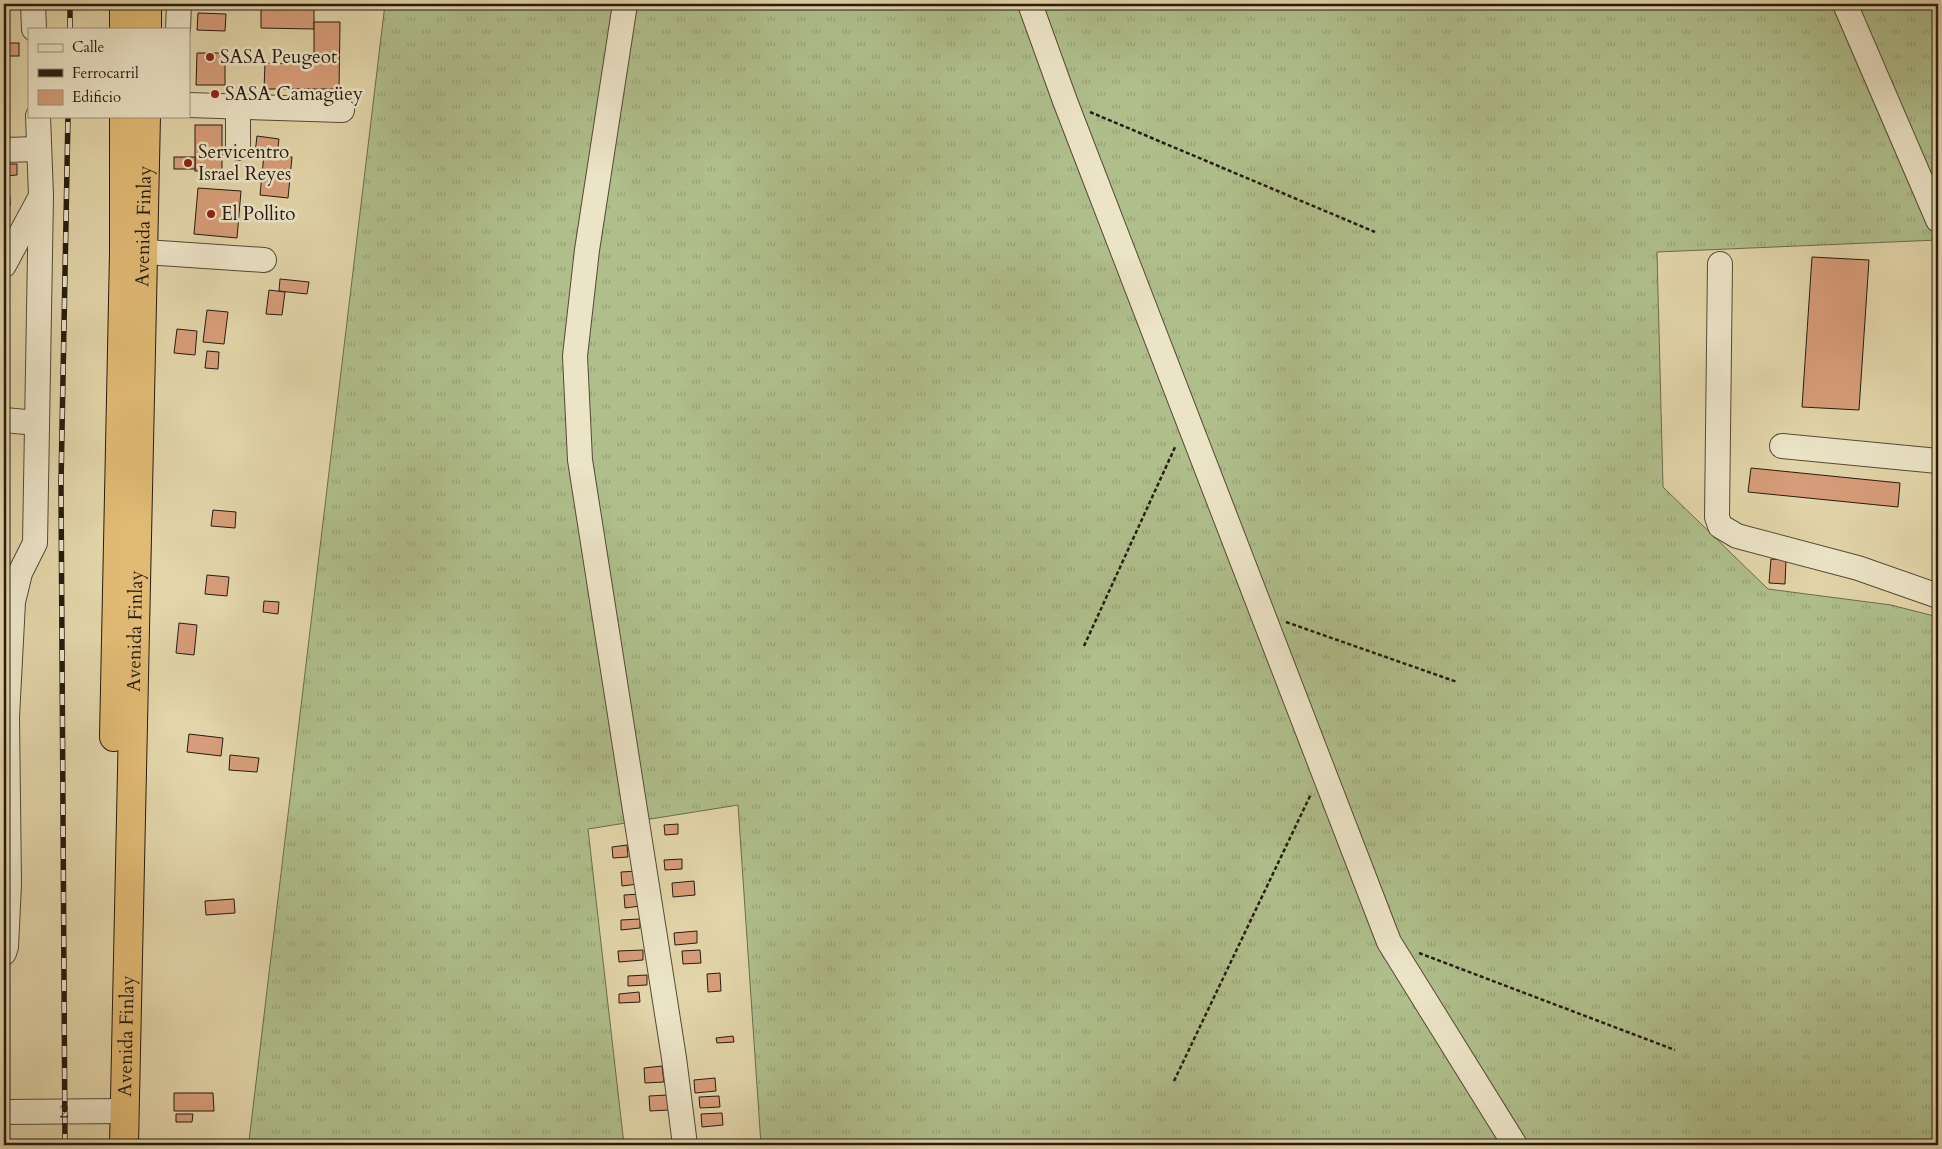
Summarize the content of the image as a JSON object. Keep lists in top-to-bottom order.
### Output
{
  "streets": {
    "highway": ["Avenida Finlay"],
    "street": ["2"]
  },
  "crossings": [
    ["Avenida Finlay", "2"]
  ],
  "places": [
    "SASA Peugeot",
    "SASA Camagüey",
    "Servicentro Israel Reyes",
    "El Pollito"
  ],
  "legend": ["Calle", "Ferrocarril", "Edificio"]
}
